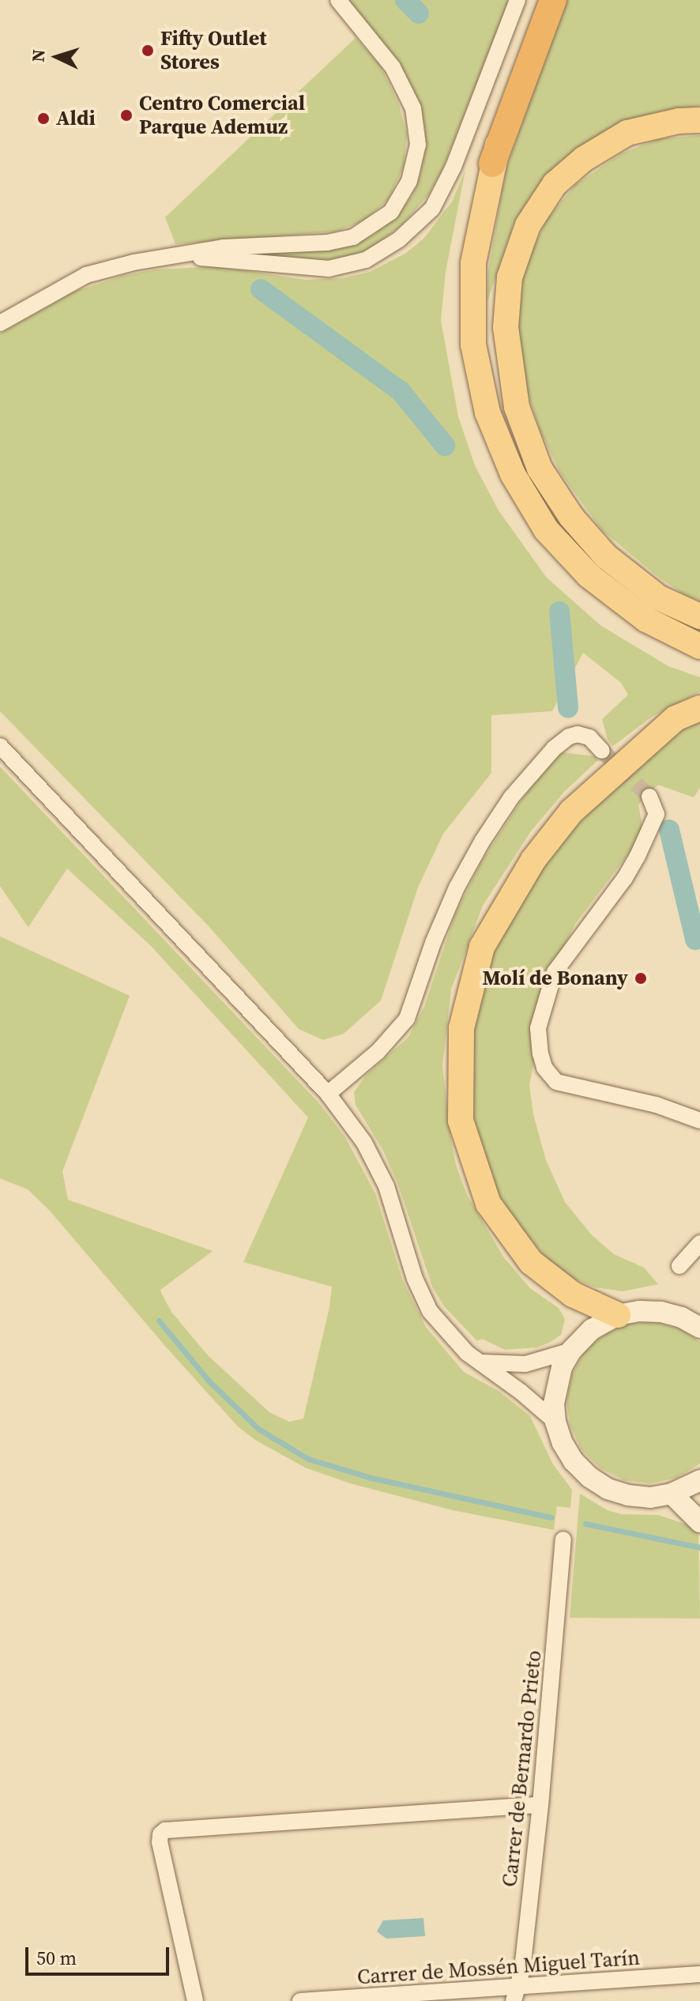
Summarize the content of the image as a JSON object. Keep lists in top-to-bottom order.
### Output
{
  "streets": {
    "street": ["Carrer de Bernardo Prieto", "Carrer de Mossén Miguel Tarín"]
  },
  "crossings": [
    ["Carrer de Bernardo Prieto", "Carrer de Mossén Miguel Tarín"]
  ],
  "places": [
    "Fifty Outlet Stores",
    "Centro Comercial Parque Ademuz",
    "Aldi",
    "Molí de Bonany"
  ],
  "scale_bar": "50 m",
  "north": "left"
}
